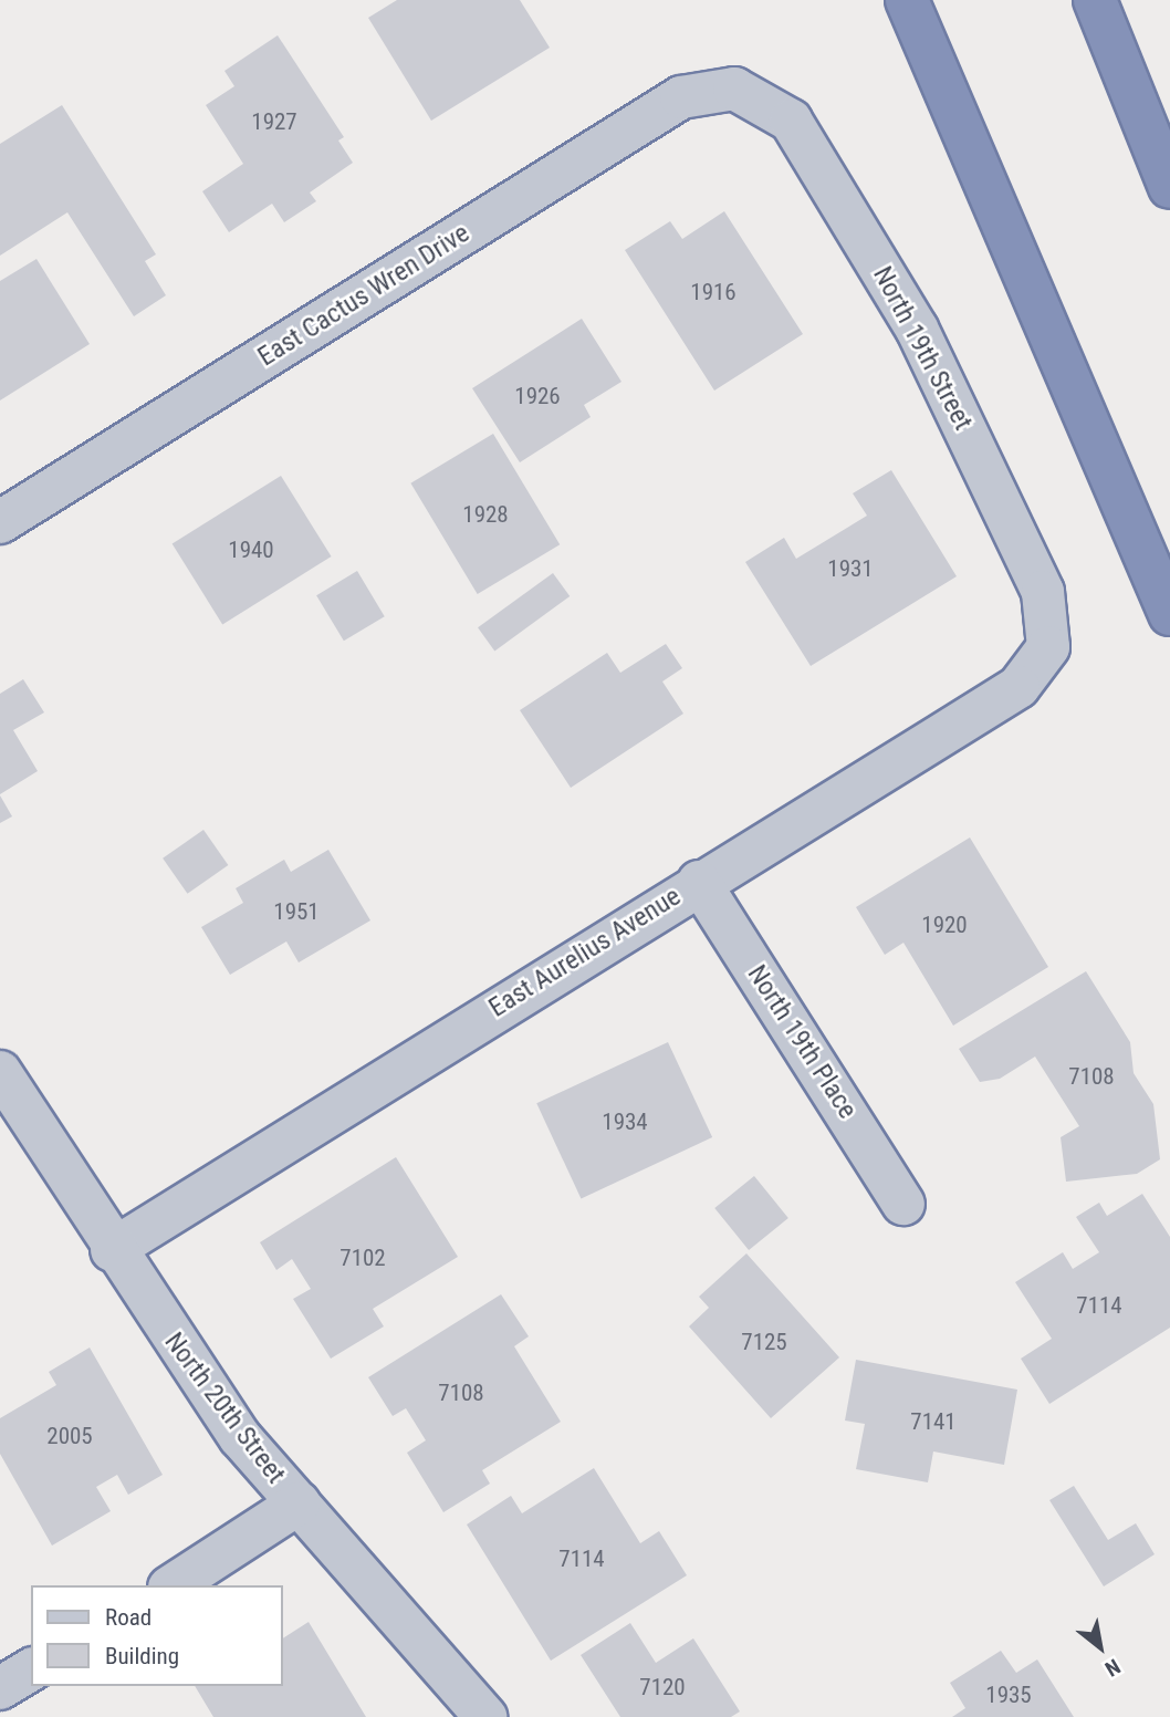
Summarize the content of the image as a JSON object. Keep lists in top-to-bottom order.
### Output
{
  "streets": {
    "street": [
      "East Cactus Wren Drive",
      "North 19th Street",
      "East Aurelius Avenue",
      "North 19th Place",
      "North 20th Street"
    ]
  },
  "crossings": [
    ["East Cactus Wren Drive", "North 19th Street"],
    ["North 19th Street", "East Aurelius Avenue"],
    ["East Aurelius Avenue", "North 19th Place"],
    ["East Aurelius Avenue", "North 20th Street"]
  ],
  "house_numbers": [
    "1927",
    "1916",
    "1926",
    "1928",
    "1940",
    "1931",
    "1951",
    "1920",
    "7108",
    "1934",
    "7102",
    "7114",
    "7125",
    "7108",
    "7141",
    "2005",
    "7114",
    "7120",
    "1935"
  ],
  "legend": ["Road", "Building"],
  "north": "bottom right"
}
